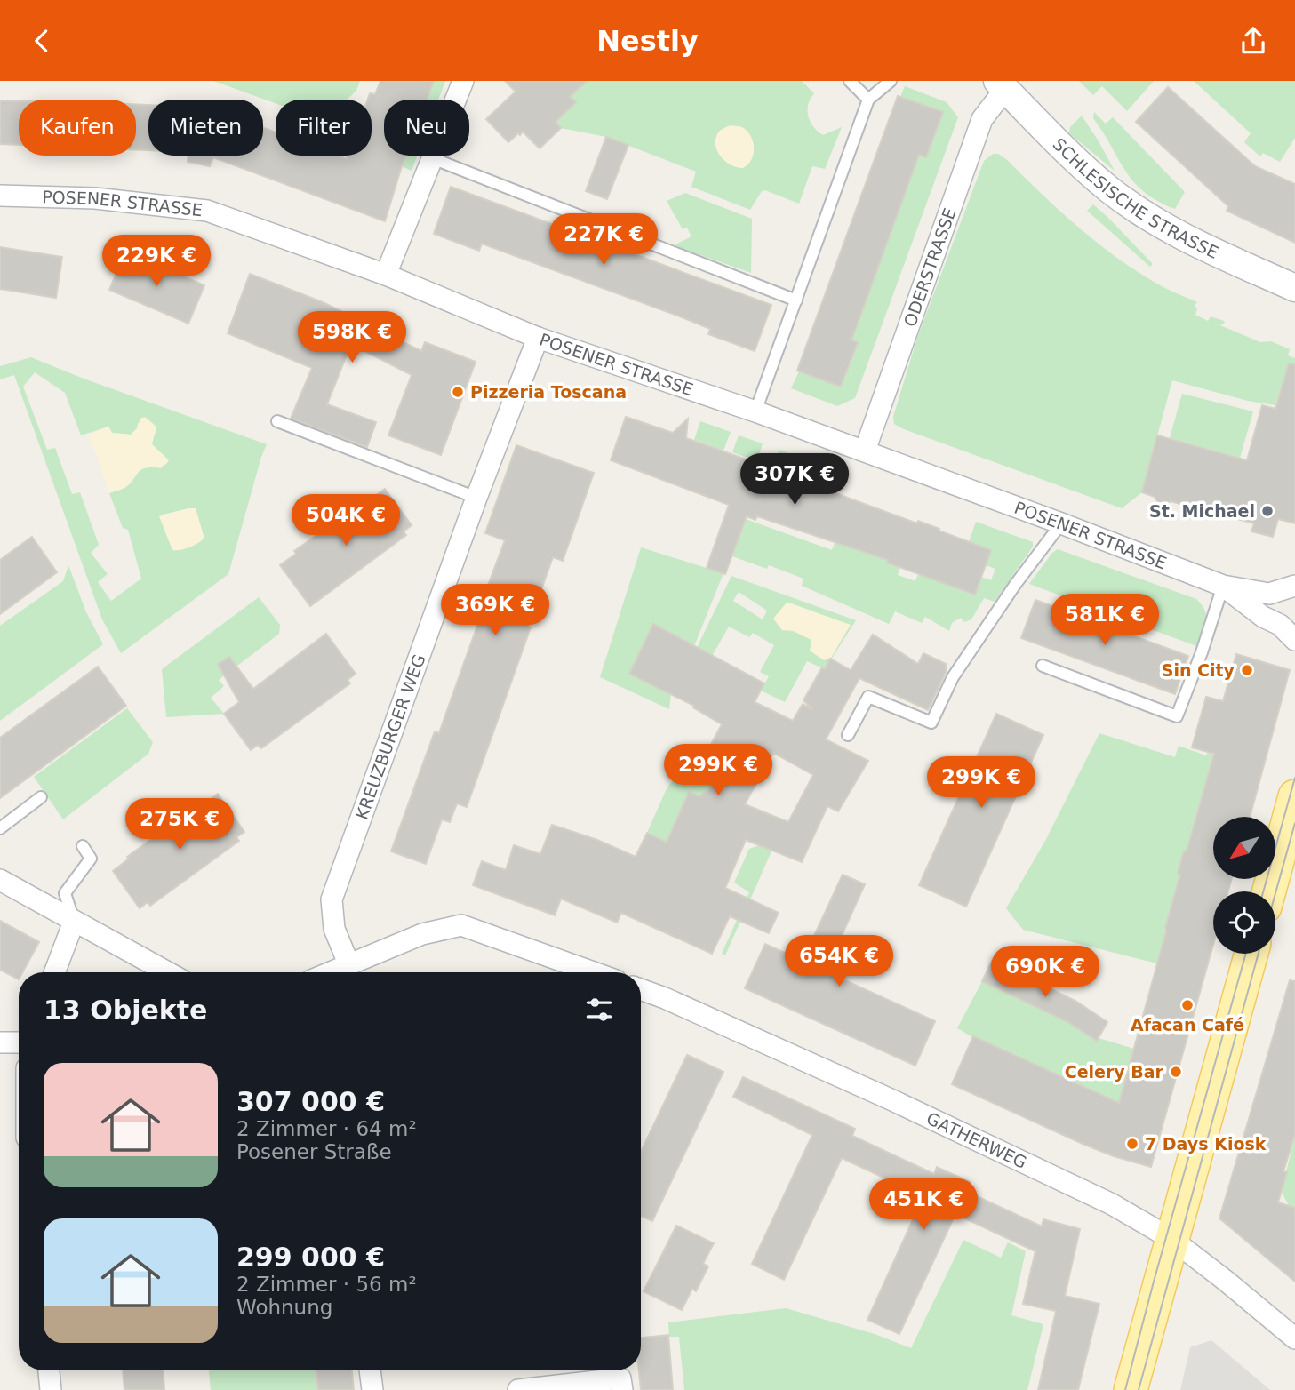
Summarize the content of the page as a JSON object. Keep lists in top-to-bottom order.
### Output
{
  "streets": {
    "street": [
      "SCHLESISCHE STRASSE",
      "POSENER STRASSE",
      "ODERSTRASSE",
      "KREUZBURGER WEG",
      "GATHERWEG"
    ]
  },
  "crossings": [
    ["SCHLESISCHE STRASSE", "ODERSTRASSE"],
    ["POSENER STRASSE", "ODERSTRASSE"],
    ["POSENER STRASSE", "KREUZBURGER WEG"]
  ],
  "places": [
    "Pizzeria Toscana",
    "St. Michael",
    "Sin City",
    "Afacan Café",
    "Celery Bar",
    "7 Days Kiosk"
  ],
  "north": "bottom left",
  "page": {
    "header": "Nestly",
    "chip": [
      "Kaufen",
      "Mieten",
      "Filter",
      "Neu"
    ],
    "price": [
      "227K €",
      "229K €",
      "598K €",
      "307K €",
      "504K €",
      "369K €",
      "581K €",
      "299K €",
      "299K €",
      "275K €",
      "654K €",
      "690K €",
      "451K €"
    ],
    "heading": "13 Objekte",
    "list": [
      {
        "name": "307 000 €",
        "note": "2 Zimmer · 64 m² · Posener Straße"
      },
      {
        "name": "299 000 €",
        "note": "2 Zimmer · 56 m² · Wohnung"
      }
    ]
  }
}
